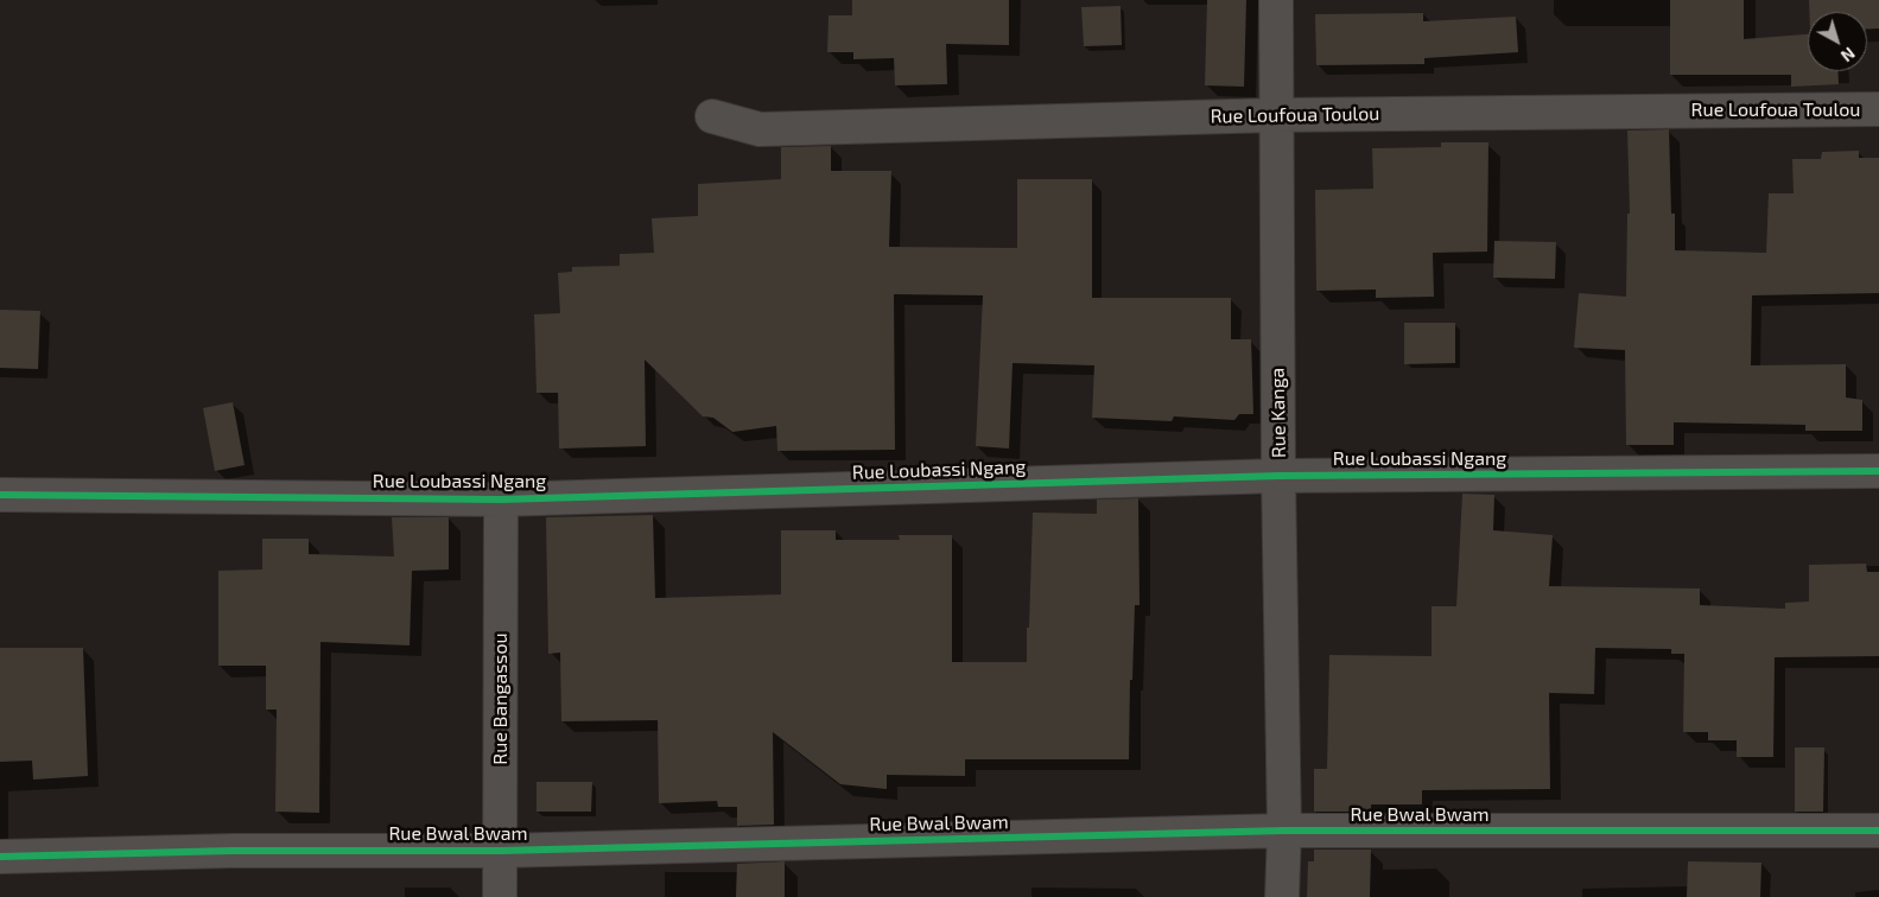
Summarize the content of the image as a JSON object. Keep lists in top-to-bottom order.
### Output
{
  "streets": {
    "street": [
      "Rue Loufoua Toulou",
      "Rue Kanga",
      "Rue Loubassi Ngang",
      "Rue Bangassou",
      "Rue Bwal Bwam"
    ]
  },
  "crossings": [
    ["Rue Loufoua Toulou", "Rue Kanga"],
    ["Rue Kanga", "Rue Loubassi Ngang"],
    ["Rue Kanga", "Rue Bwal Bwam"],
    ["Rue Loubassi Ngang", "Rue Bangassou"],
    ["Rue Bangassou", "Rue Bwal Bwam"]
  ],
  "north": "bottom right"
}
